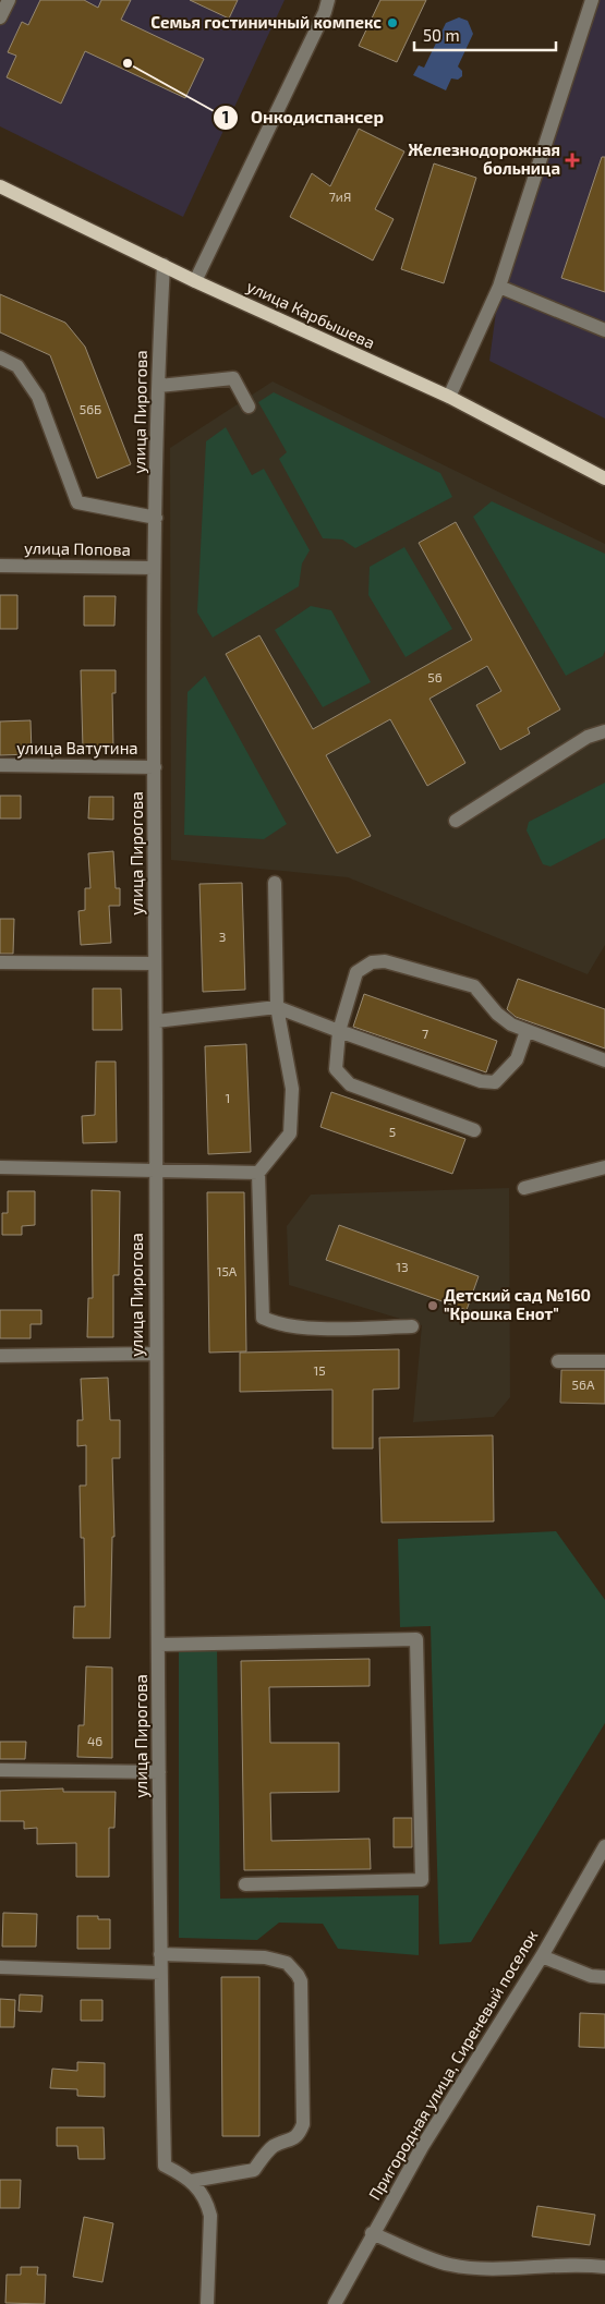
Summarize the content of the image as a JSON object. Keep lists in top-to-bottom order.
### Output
{
  "streets": {
    "main road": ["улица Карбышева"],
    "street": [
      "улица Пирогова",
      "улица Попова",
      "улица Ватутина",
      "Пригородная улица, Сиреневый поселок"
    ]
  },
  "crossings": [
    ["улица Карбышева", "улица Пирогова"],
    ["улица Пирогова", "улица Попова"],
    ["улица Пирогова", "улица Ватутина"]
  ],
  "places": {
    "other": ["Семья гостиничный компекс", "Онкодиспансер", "Детский сад №160 \"Крошка Енот\""],
    "health": ["Железнодорожная больница"]
  },
  "house_numbers": [
    "7иЯ",
    "56Б",
    "56",
    "3",
    "7",
    "1",
    "5",
    "13",
    "15А",
    "15",
    "56А",
    "46"
  ],
  "scale_bar": "50 m"
}
